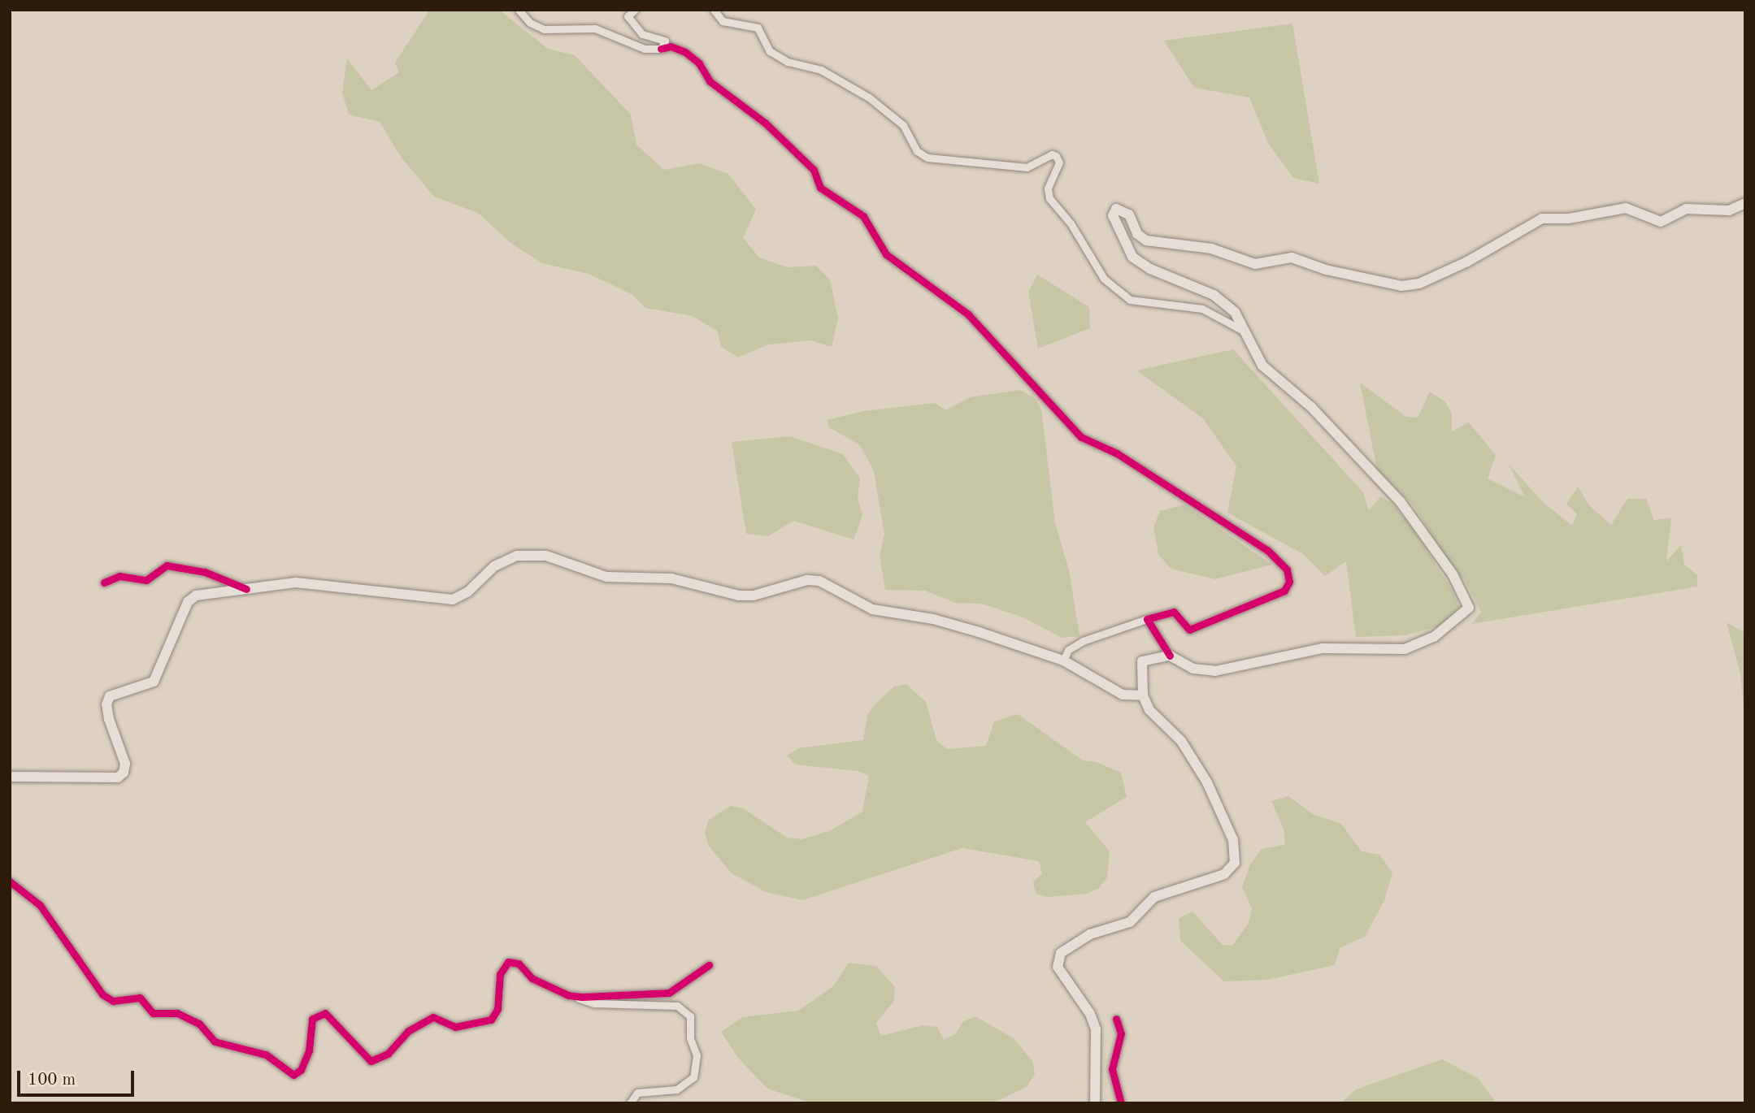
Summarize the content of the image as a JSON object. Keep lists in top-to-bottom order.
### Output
{
  "scale_bar": "100 m"
}
